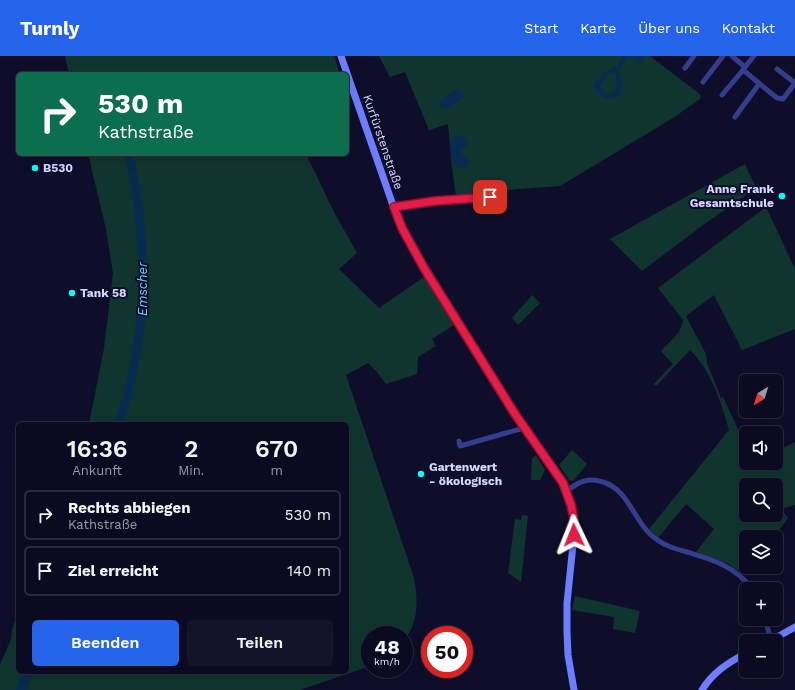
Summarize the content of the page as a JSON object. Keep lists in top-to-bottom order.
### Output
{
  "streets": {
    "main road": ["Kurfürstenstraße"]
  },
  "water": ["Emscher"],
  "places": [
    "B530",
    "Anne Frank Gesamtschule",
    "Tank 58",
    "Gartenwert - ökologisch"
  ],
  "north": "bottom left",
  "page": {
    "header": "Turnly",
    "nav": [
      "Start",
      "Karte",
      "Über uns",
      "Kontakt"
    ],
    "turn": ["530 m", "Kathstraße"],
    "map_buttons": ["+", "−"],
    "eta": [
      "16:36",
      "Ankunft",
      "2",
      "Min.",
      "670",
      "m"
    ],
    "list": [
      {
        "name": "Rechts abbiegen",
        "note": "Kathstraße",
        "value": "530 m"
      },
      {
        "name": "Ziel erreicht",
        "value": "140 m"
      }
    ],
    "buttons": ["Beenden", "Teilen"],
    "speed": "48 km/h",
    "limit": "50"
  }
}
